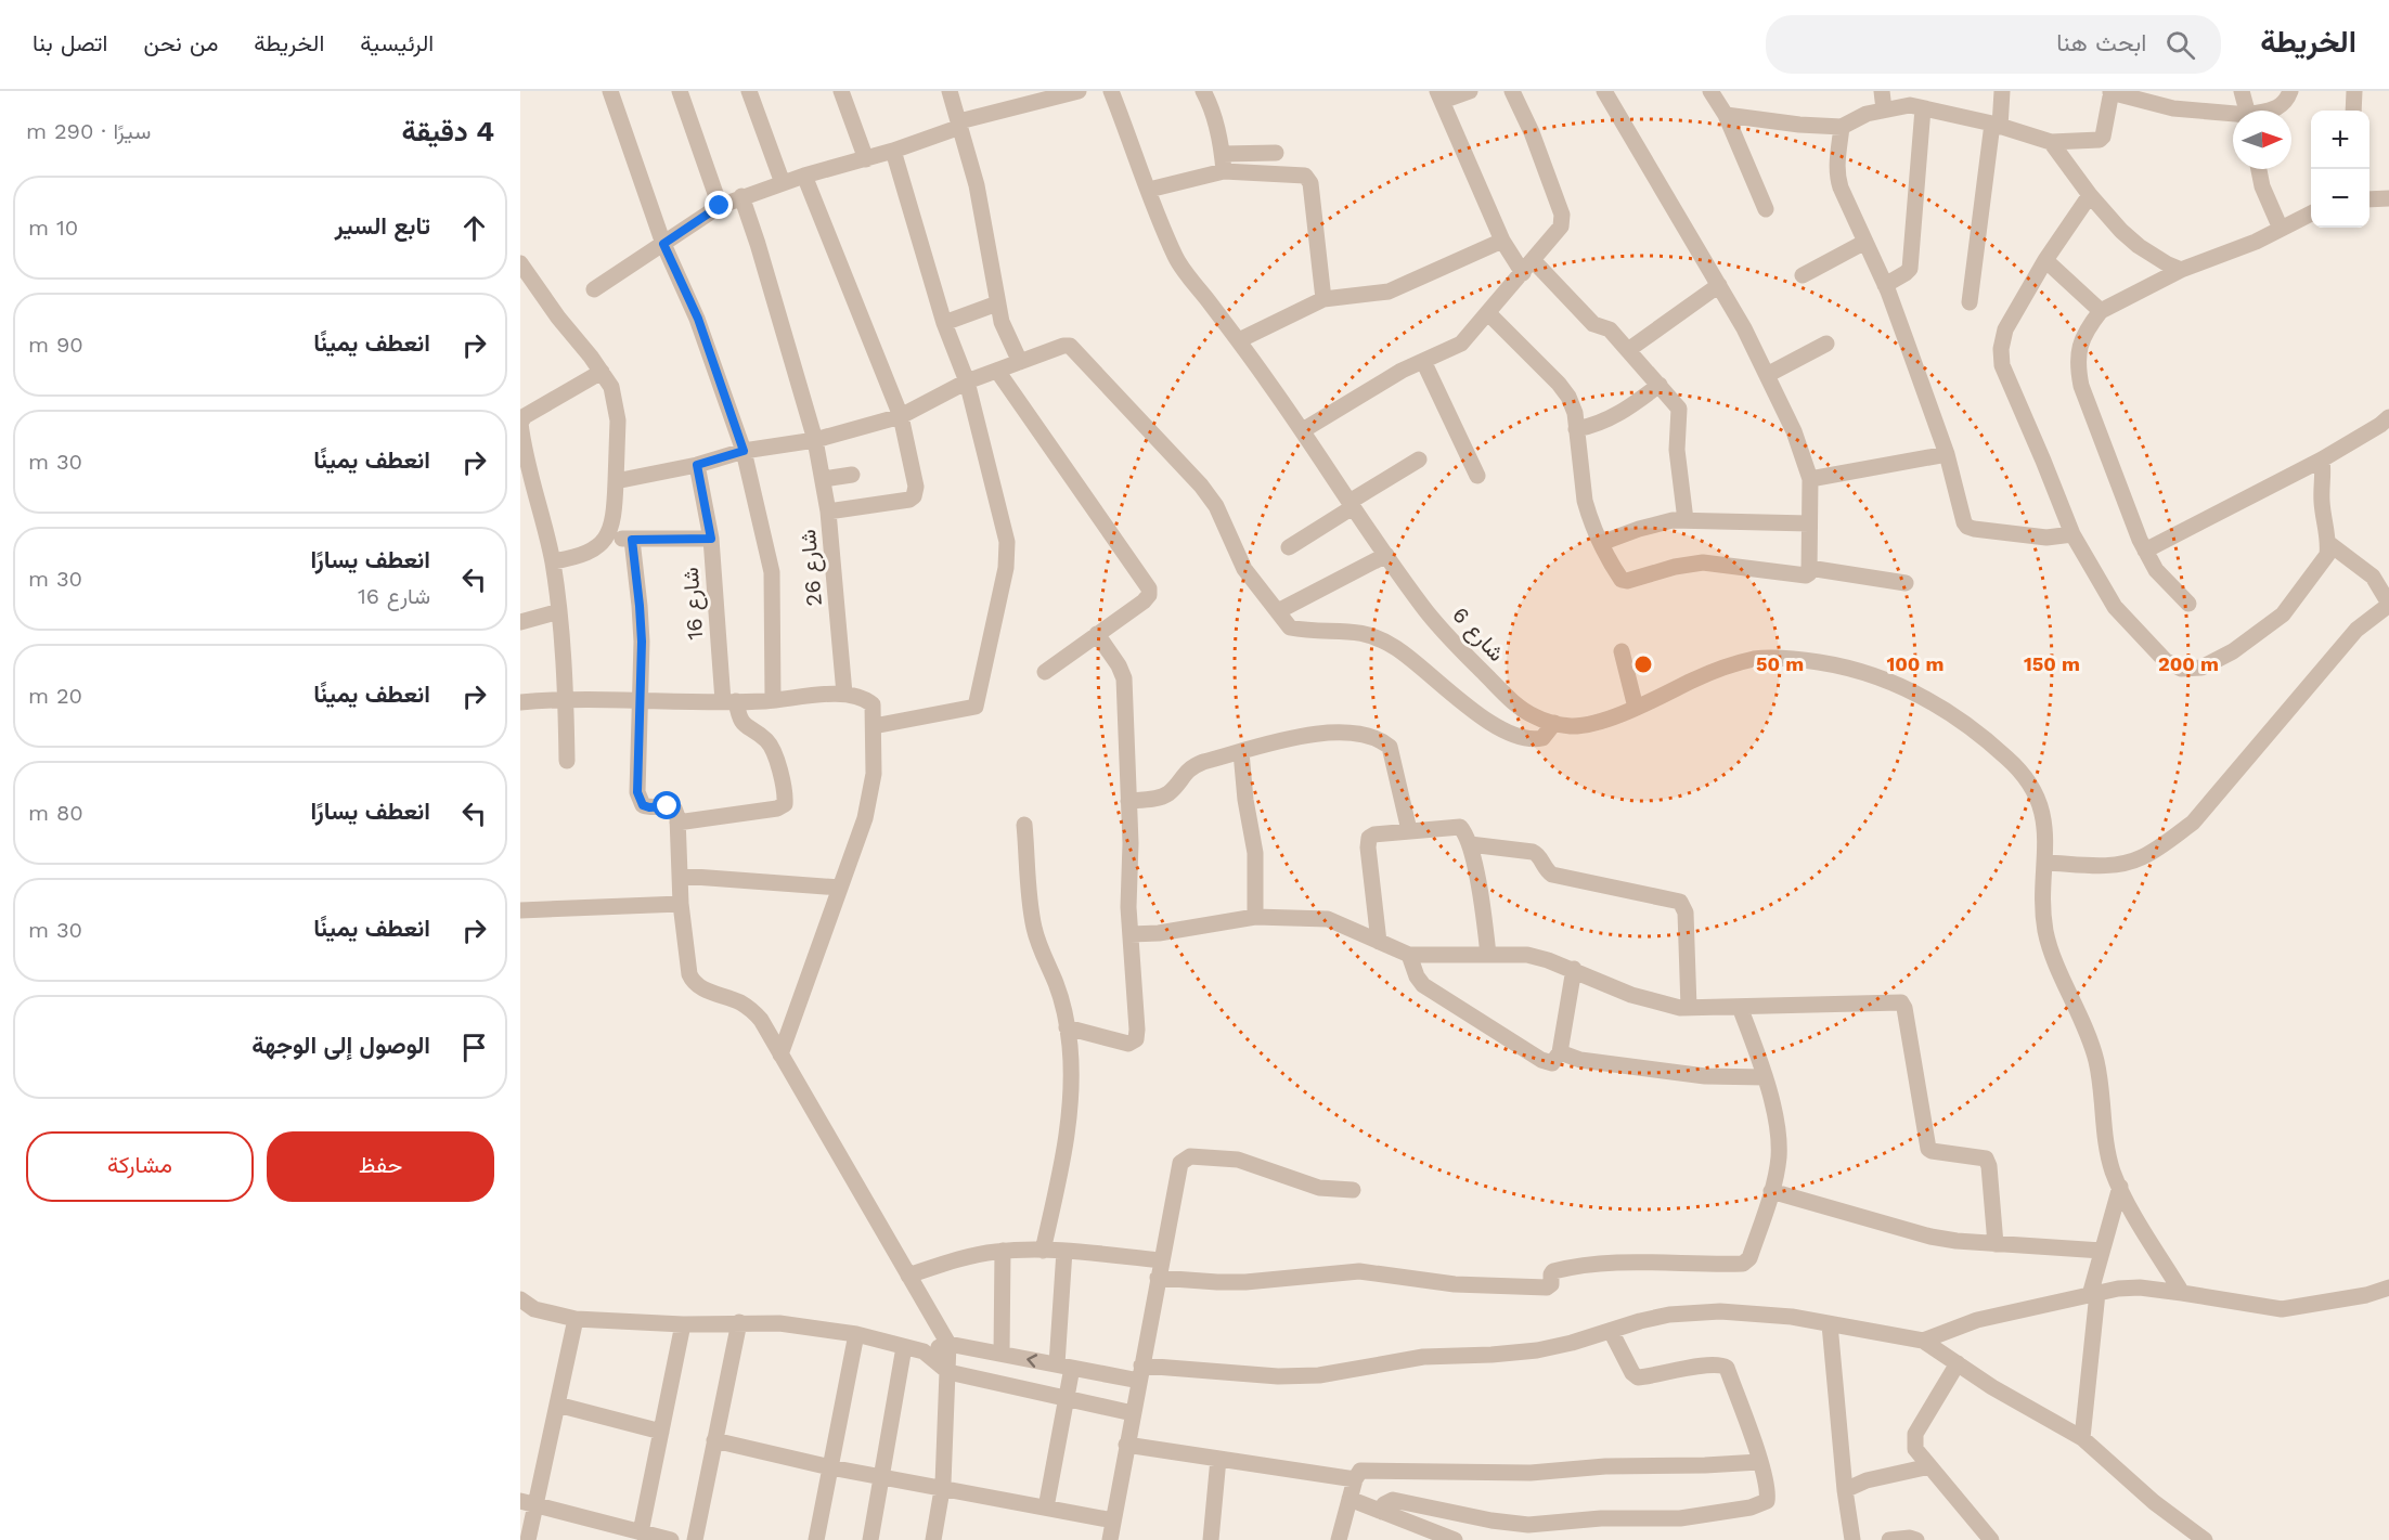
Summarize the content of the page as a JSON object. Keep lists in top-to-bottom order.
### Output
{
  "streets": {
    "street": ["شارع 26", "شارع 16", "شارع 6"]
  },
  "north": "right",
  "page": {
    "header": "الخريطة",
    "search": "ابحث هنا",
    "nav": [
      "الرئيسية",
      "الخريطة",
      "من نحن",
      "اتصل بنا"
    ],
    "heading": ["4 دقيقة", "سيرًا · 290 m"],
    "map_buttons": ["+", "−"],
    "list": [
      ["تابع السير", "10 m"],
      ["انعطف يمينًا", "90 m"],
      ["انعطف يمينًا", "30 m"],
      ["انعطف يسارًا", "شارع 16", "30 m"],
      ["انعطف يمينًا", "20 m"],
      ["انعطف يسارًا", "80 m"],
      ["انعطف يمينًا", "30 m"],
      "الوصول إلى الوجهة"
    ],
    "buttons": ["حفظ", "مشاركة"]
  },
  "rings": [
    "50 m",
    "100 m",
    "150 m",
    "200 m"
  ]
}
